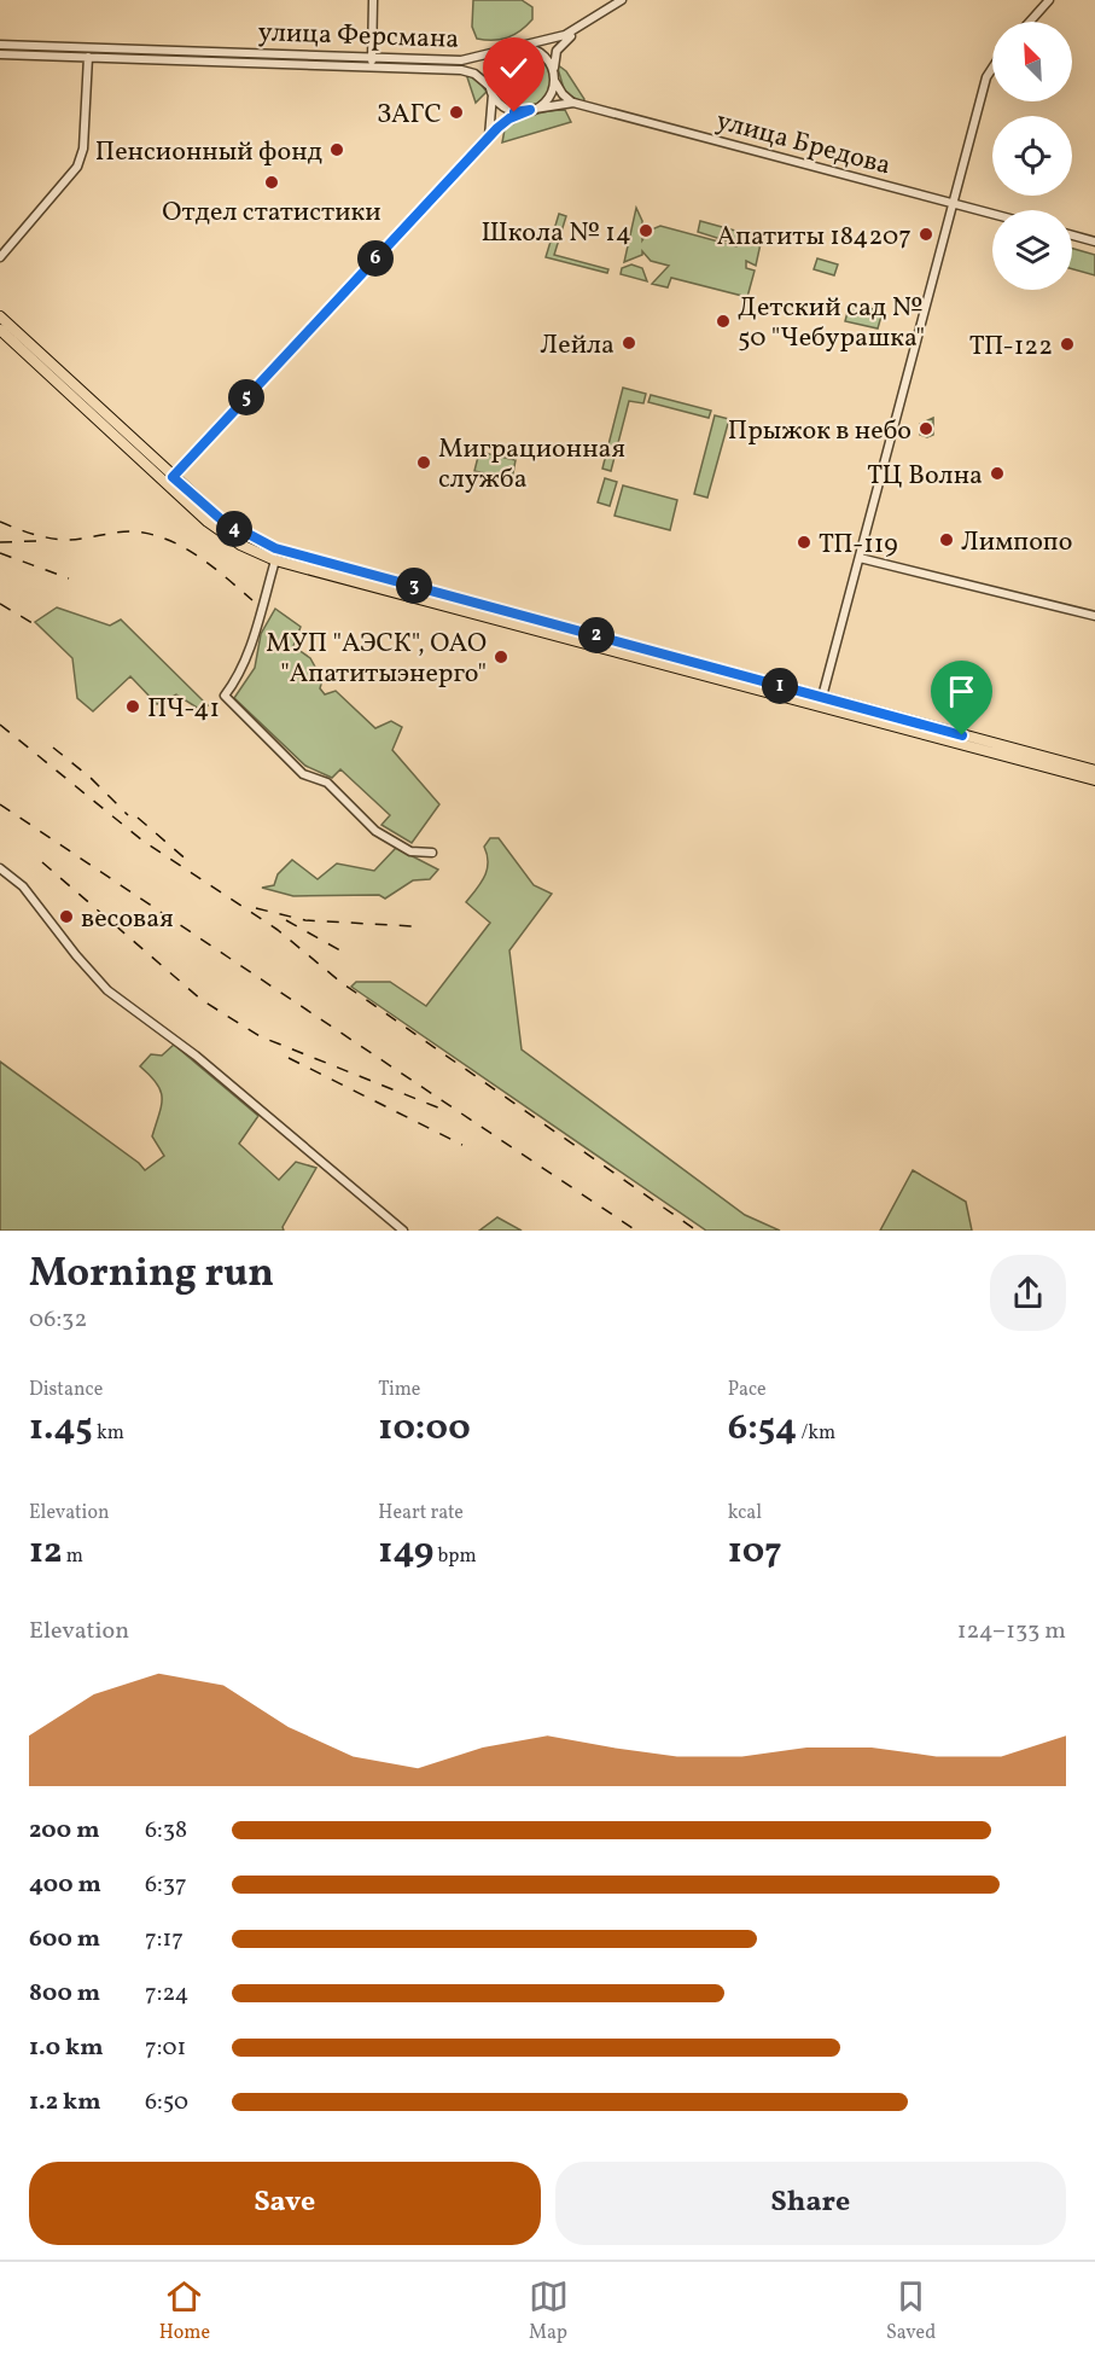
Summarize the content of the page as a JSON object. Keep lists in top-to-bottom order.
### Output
{
  "streets": {
    "street": ["улица Ферсмана", "улица Бредова"]
  },
  "places": [
    "ЗАГС",
    "Пенсионный фонд",
    "Отдел статистики",
    "Школа № 14",
    "Апатиты 184207",
    "Детский сад № 50 \"Чебурашка\"",
    "Лейла",
    "ТП-122",
    "Прыжок в небо",
    "Миграционная служба",
    "ТЦ Волна",
    "Лимпопо",
    "ТП-119",
    "МУП \"АЭСК\", ОАО \"Апатитыэнерго\"",
    "ПЧ-41",
    "весовая"
  ],
  "north": "top left",
  "page": {
    "pins": [
      "6",
      "5",
      "4",
      "3",
      "2",
      "1"
    ],
    "heading": ["Morning run", "06:32"],
    "stats": [
      ["Distance", "1.45 km"],
      ["Time", "10:00"],
      ["Pace", "6:54 /km"],
      ["Elevation", "12 m"],
      ["Heart rate", "149 bpm"],
      ["kcal", "107"]
    ],
    "chart": ["Elevation", "124–133 m"],
    "list": [
      {
        "name": "200 m",
        "note": "6:38"
      },
      {
        "name": "400 m",
        "note": "6:37"
      },
      {
        "name": "600 m",
        "note": "7:17"
      },
      {
        "name": "800 m",
        "note": "7:24"
      },
      {
        "name": "1.0 km",
        "note": "7:01"
      },
      {
        "name": "1.2 km",
        "note": "6:50"
      }
    ],
    "buttons": ["Save", "Share"],
    "tabs": ["Home", "Map", "Saved"]
  }
}
